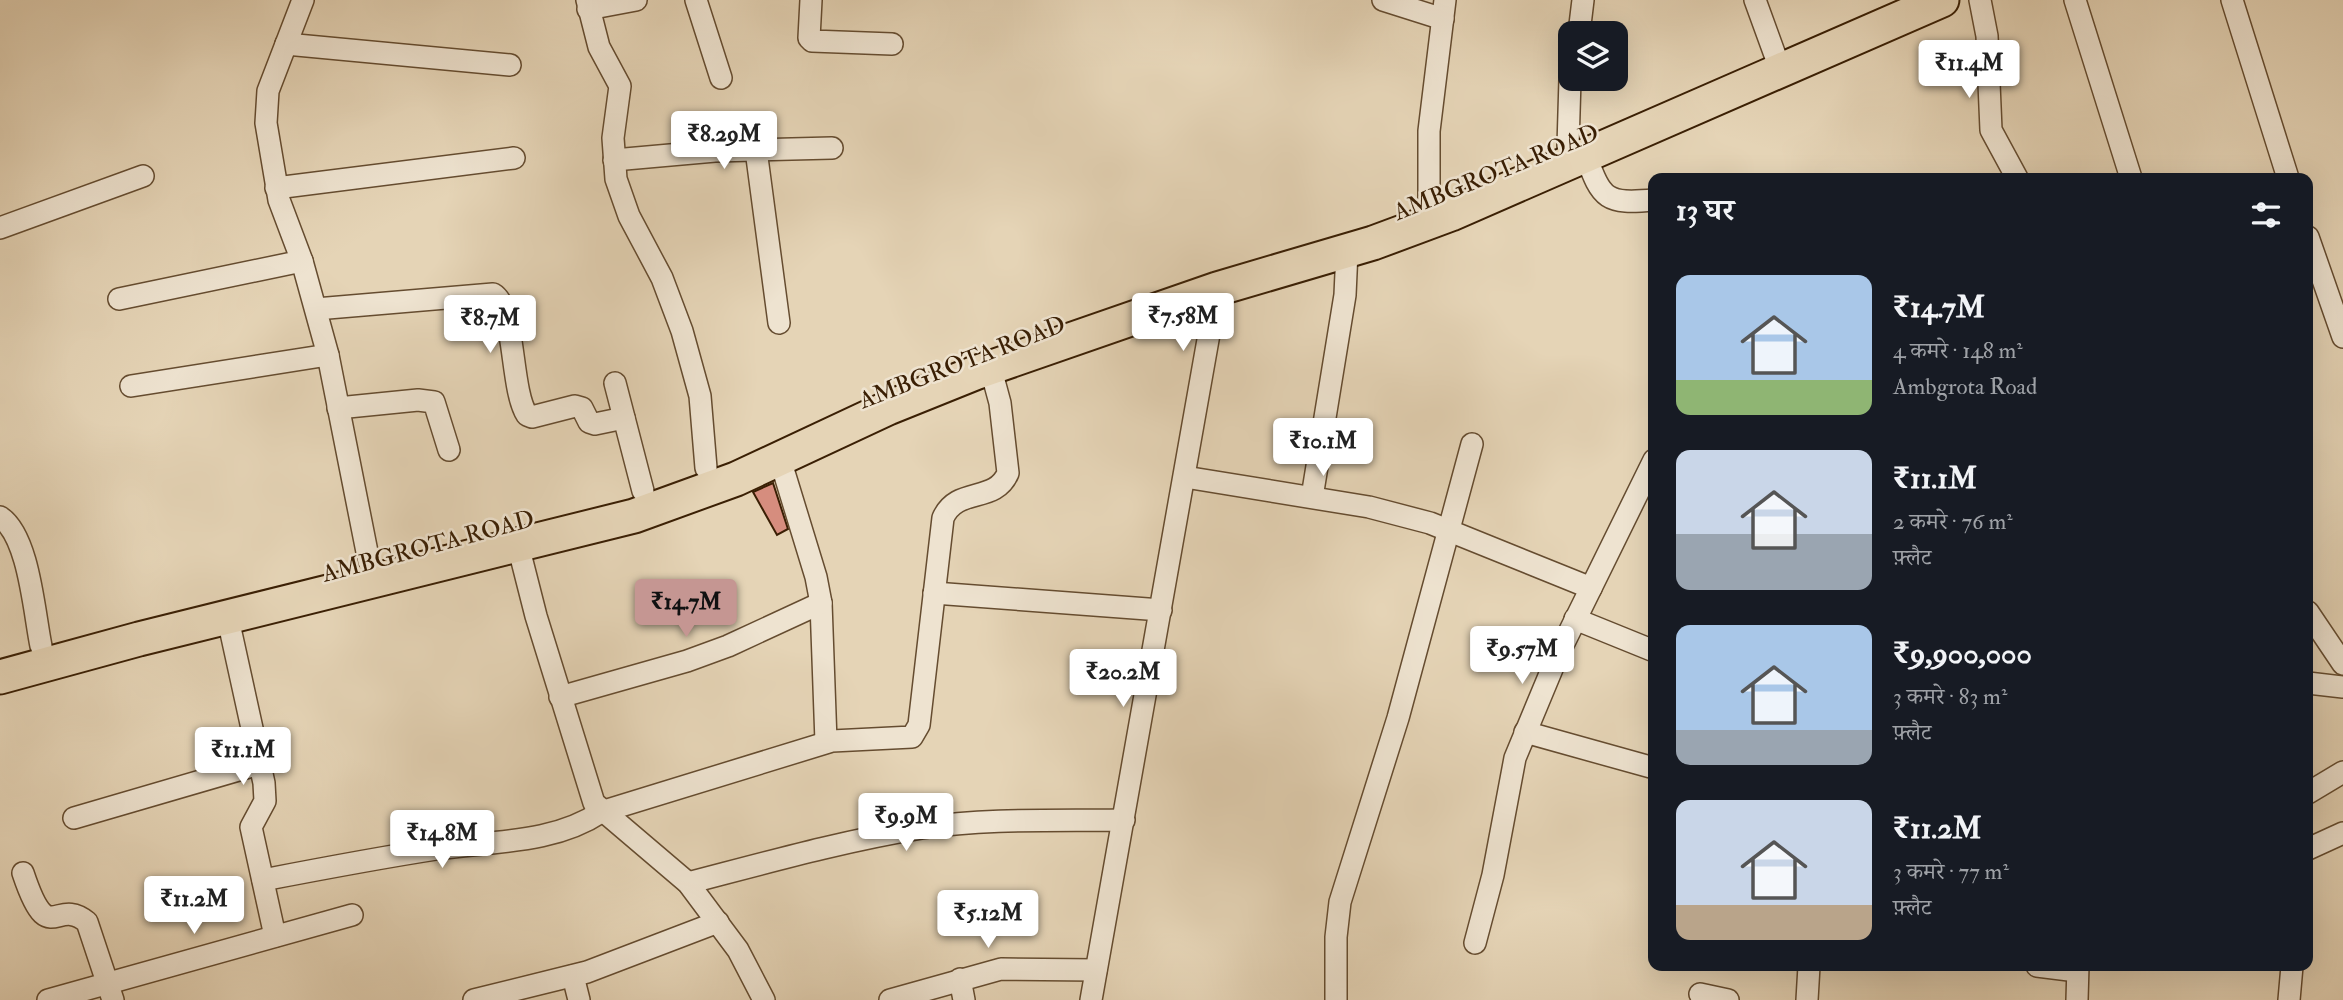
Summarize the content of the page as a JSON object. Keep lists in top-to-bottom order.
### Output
{
  "streets": {
    "main road": ["AMBGROTA ROAD"]
  },
  "page": {
    "price": [
      "₹11.4M",
      "₹8.29M",
      "₹7.58M",
      "₹8.7M",
      "₹10.1M",
      "₹14.7M",
      "₹9.57M",
      "₹20.2M",
      "₹11.1M",
      "₹9.9M",
      "₹14.8M",
      "₹11.2M",
      "₹5.12M"
    ],
    "heading": "13 घर",
    "list": [
      {
        "name": "₹14.7M",
        "note": "4 कमरे · 148 m² · Ambgrota Road"
      },
      {
        "name": "₹11.1M",
        "note": "2 कमरे · 76 m² · फ़्लैट"
      },
      {
        "name": "₹9,900,000",
        "note": "3 कमरे · 83 m² · फ़्लैट"
      },
      {
        "name": "₹11.2M",
        "note": "3 कमरे · 77 m² · फ़्लैट"
      }
    ]
  }
}
